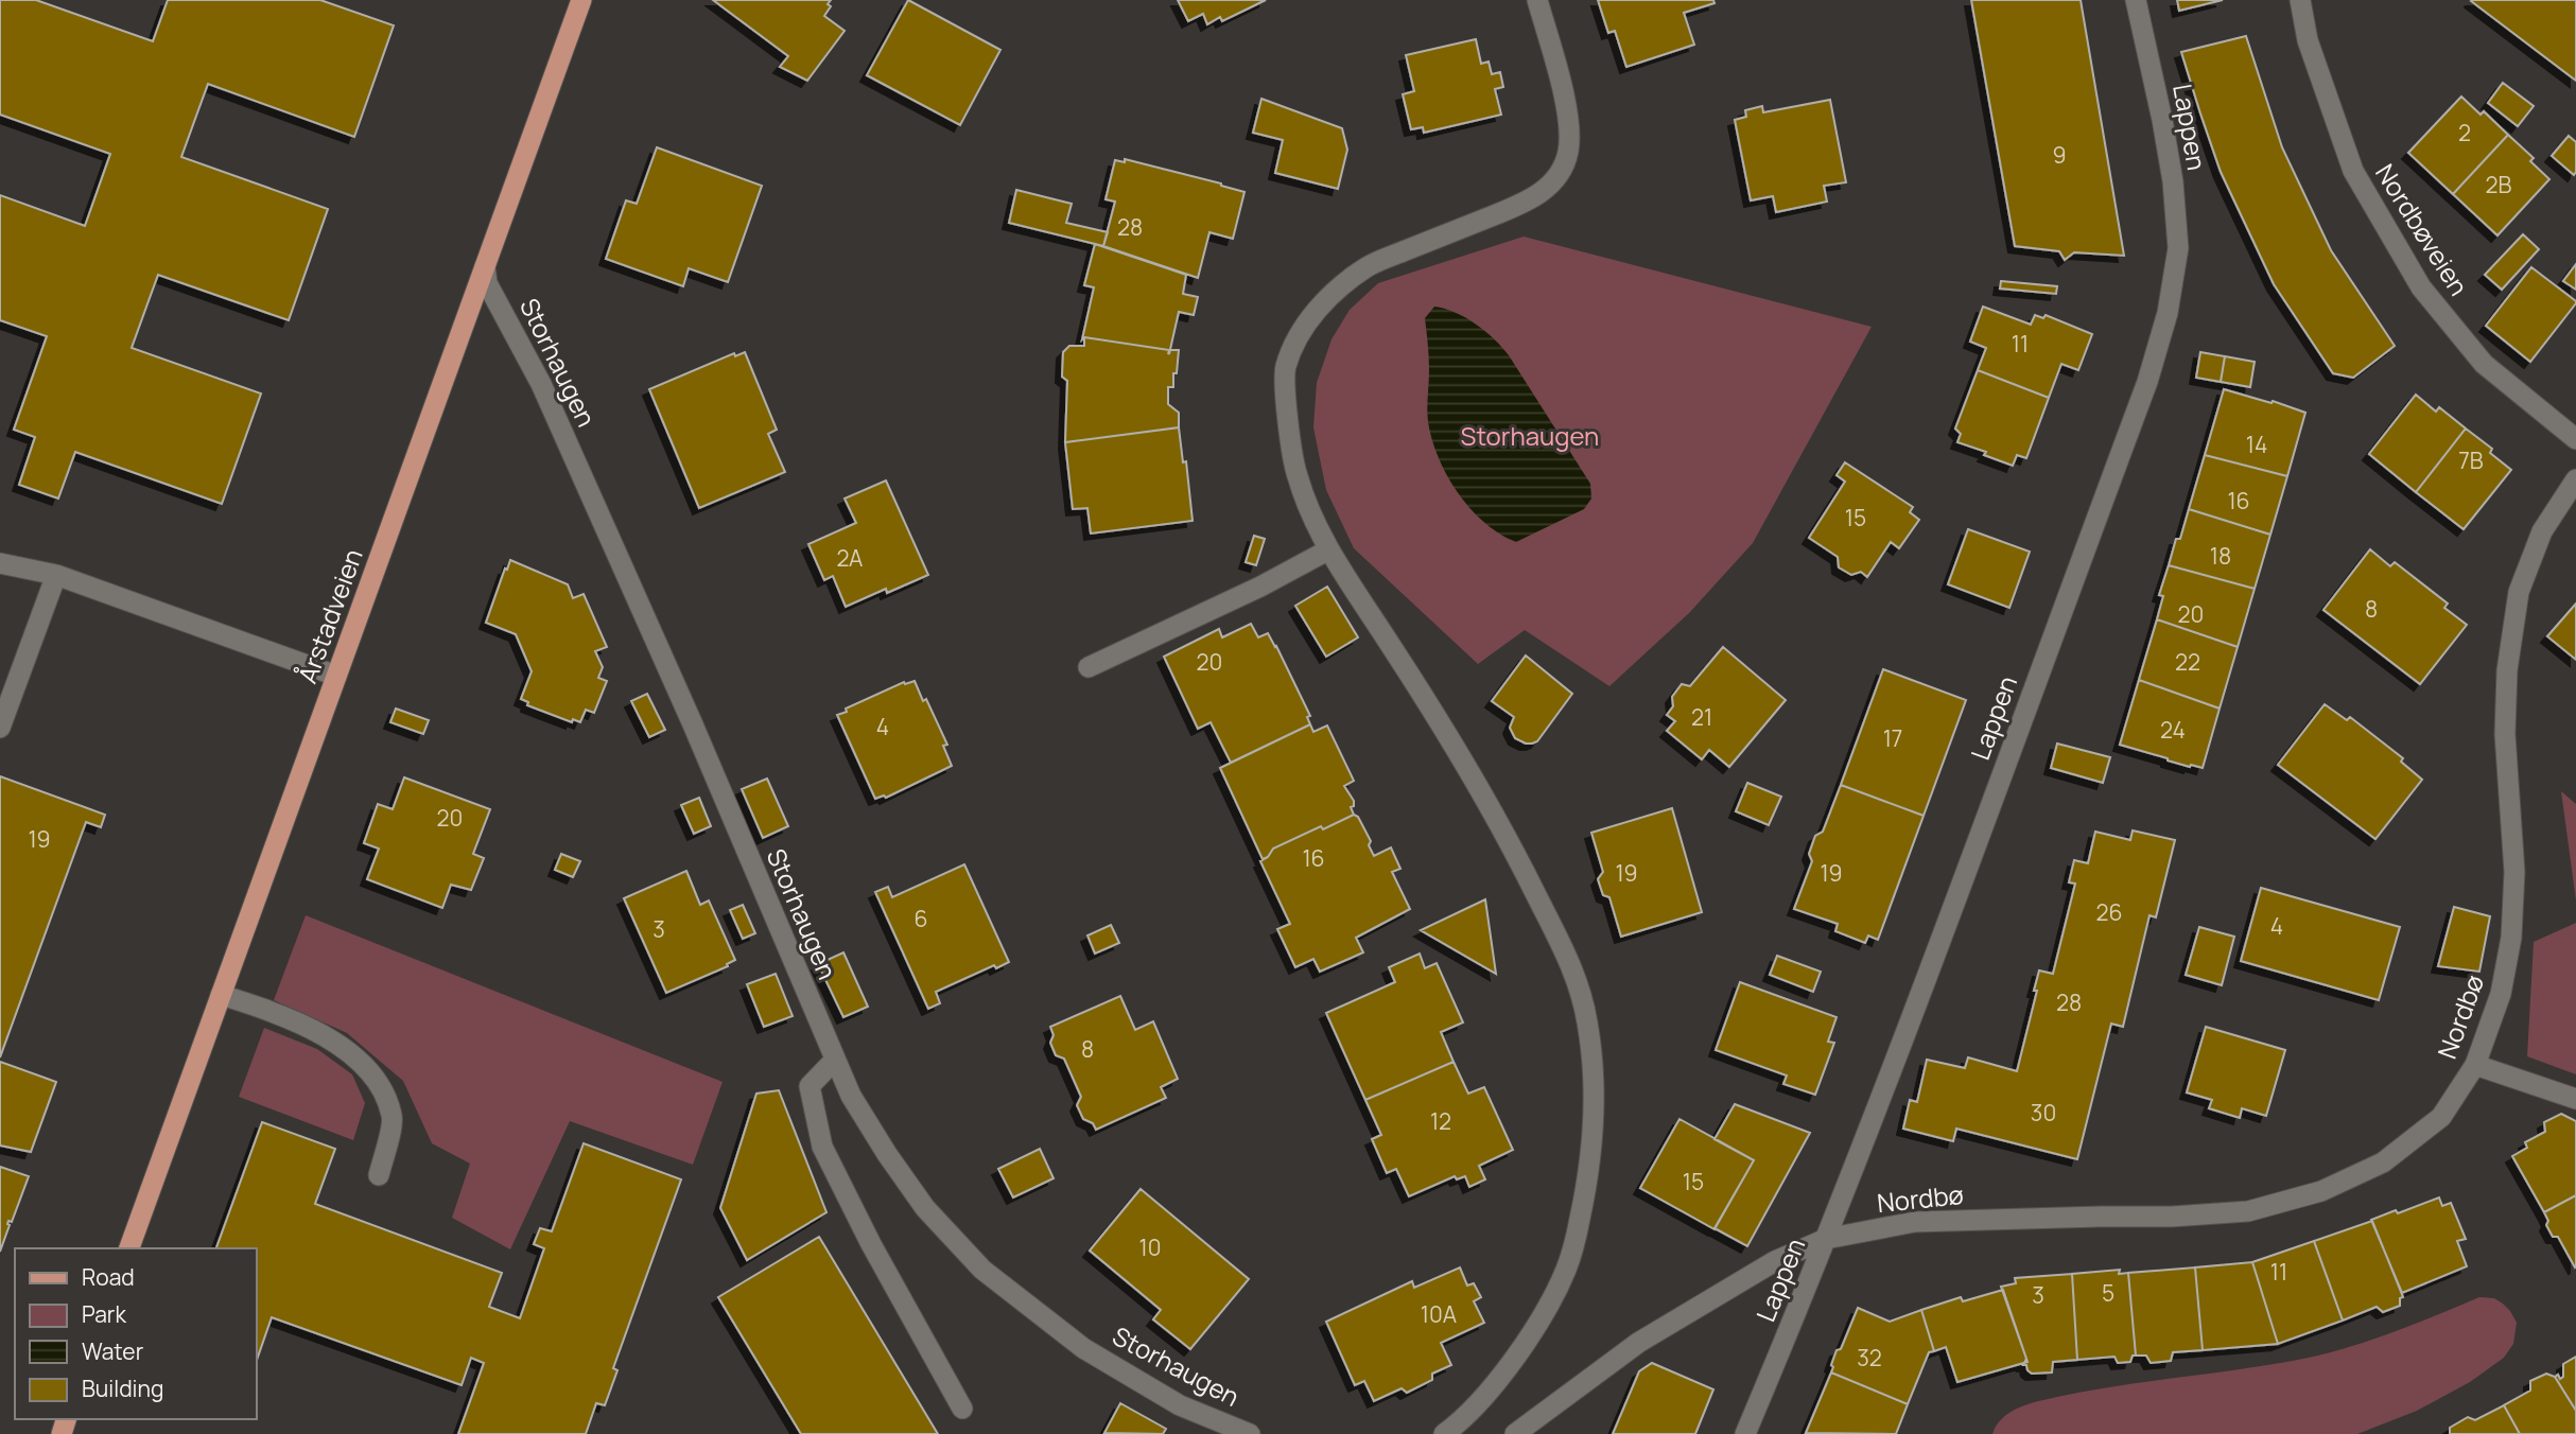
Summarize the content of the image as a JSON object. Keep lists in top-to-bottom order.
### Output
{
  "streets": {
    "main road": ["Årstadveien"],
    "street": [
      "Lappen",
      "Nordbøveien",
      "Storhaugen",
      "Nordbø"
    ]
  },
  "crossings": [
    ["Lappen", "Nordbø"],
    ["Storhaugen", "Årstadveien"]
  ],
  "parks": ["Storhaugen"],
  "house_numbers": [
    "2",
    "9",
    "2B",
    "28",
    "11",
    "14",
    "7B",
    "16",
    "15",
    "18",
    "2A",
    "8",
    "20",
    "20",
    "22",
    "21",
    "4",
    "24",
    "17",
    "20",
    "19",
    "16",
    "19",
    "19",
    "26",
    "6",
    "4",
    "3",
    "28",
    "8",
    "30",
    "12",
    "15",
    "10",
    "11",
    "5",
    "3",
    "10A",
    "32"
  ],
  "legend": [
    "Road",
    "Park",
    "Water",
    "Building"
  ]
}
